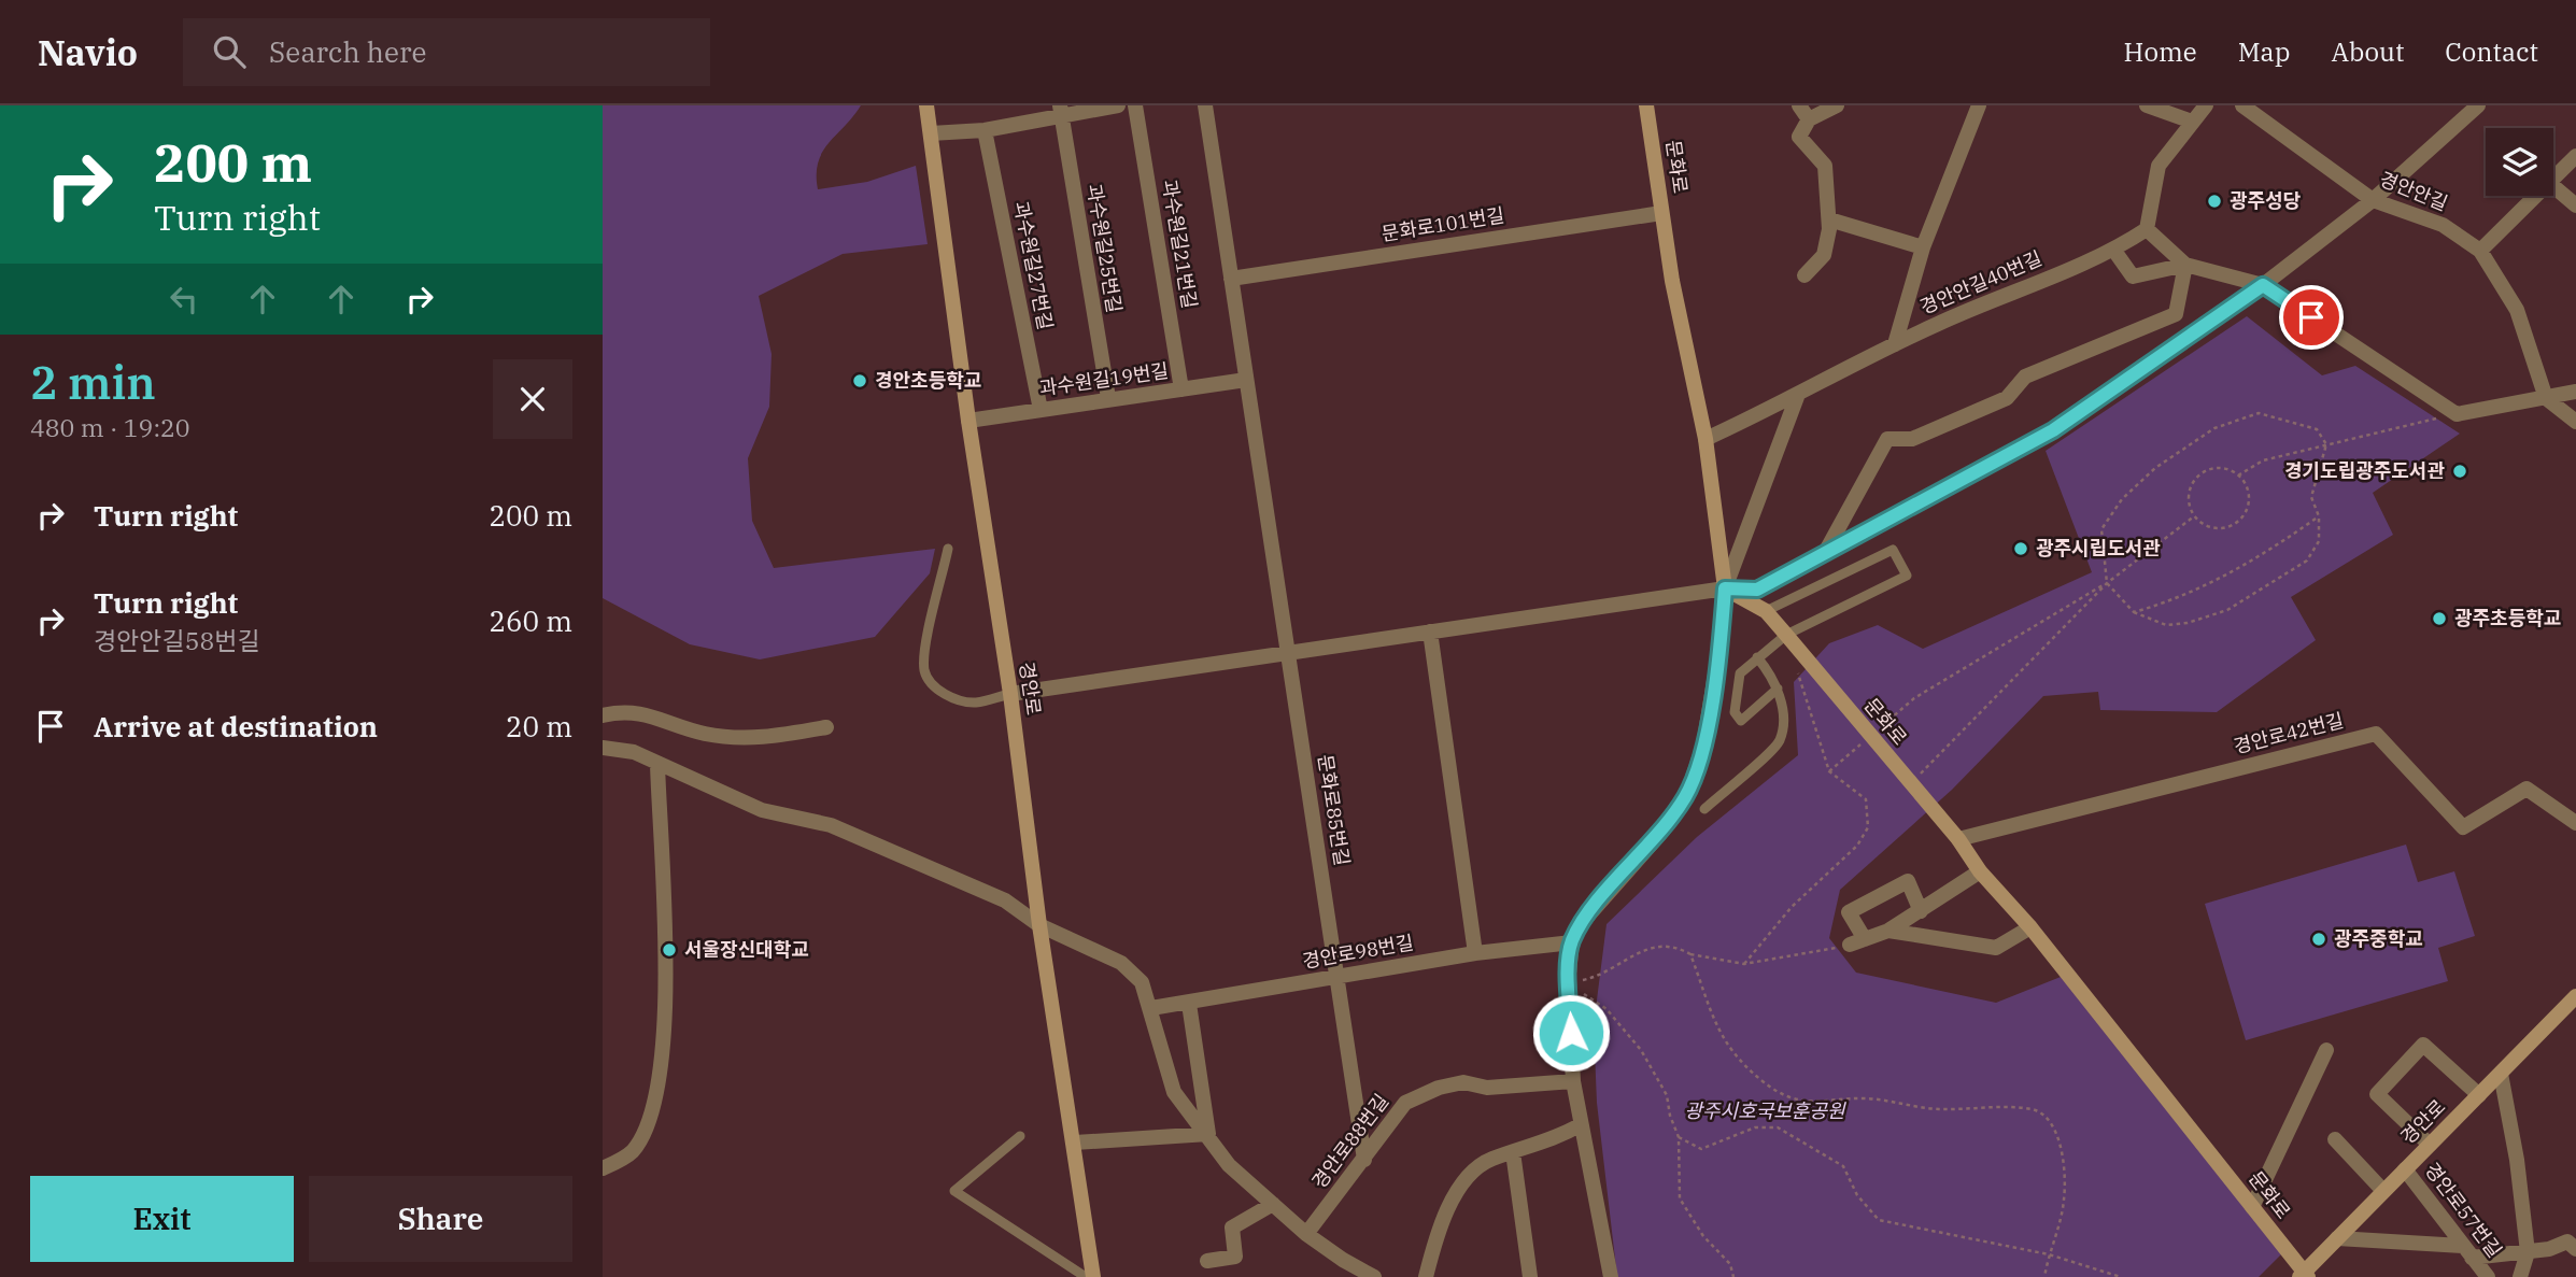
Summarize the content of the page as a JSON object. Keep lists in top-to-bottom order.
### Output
{
  "streets": {
    "street": [
      "문화로",
      "경안안길",
      "문화로101번길",
      "과수원길21번길",
      "과수원길25번길",
      "과수원길27번길",
      "경안안길40번길",
      "과수원길19번길",
      "경안로",
      "경안로42번길",
      "문화로85번길",
      "경안로98번길",
      "경안로88번길",
      "경안로57번길"
    ]
  },
  "crossings": [
    ["문화로", "문화로101번길"],
    ["문화로", "경안안길40번길"],
    ["문화로", "경안로"],
    ["문화로", "경안로42번길"],
    ["과수원길21번길", "과수원길19번길"],
    ["과수원길25번길", "과수원길19번길"],
    ["과수원길27번길", "과수원길19번길"],
    ["과수원길19번길", "경안로"],
    ["경안로", "경안로57번길"],
    ["문화로85번길", "경안로98번길"],
    ["문화로85번길", "경안로88번길"]
  ],
  "parks": ["광주시호국보훈공원"],
  "places": [
    "광주성당",
    "경안초등학교",
    "경기도립광주도서관",
    "광주시립도서관",
    "광주초등학교",
    "광주중학교",
    "서울장신대학교"
  ],
  "page": {
    "header": "Navio",
    "search": "Search here",
    "nav": [
      "Home",
      "Map",
      "About",
      "Contact"
    ],
    "turn": ["200 m", "Turn right"],
    "heading": ["2 min", "480 m · 19:20"],
    "list": [
      {
        "name": "Turn right",
        "value": "200 m"
      },
      {
        "name": "Turn right",
        "note": "경안안길58번길",
        "value": "260 m"
      },
      {
        "name": "Arrive at destination",
        "value": "20 m"
      }
    ],
    "buttons": ["Exit", "Share"]
  }
}
